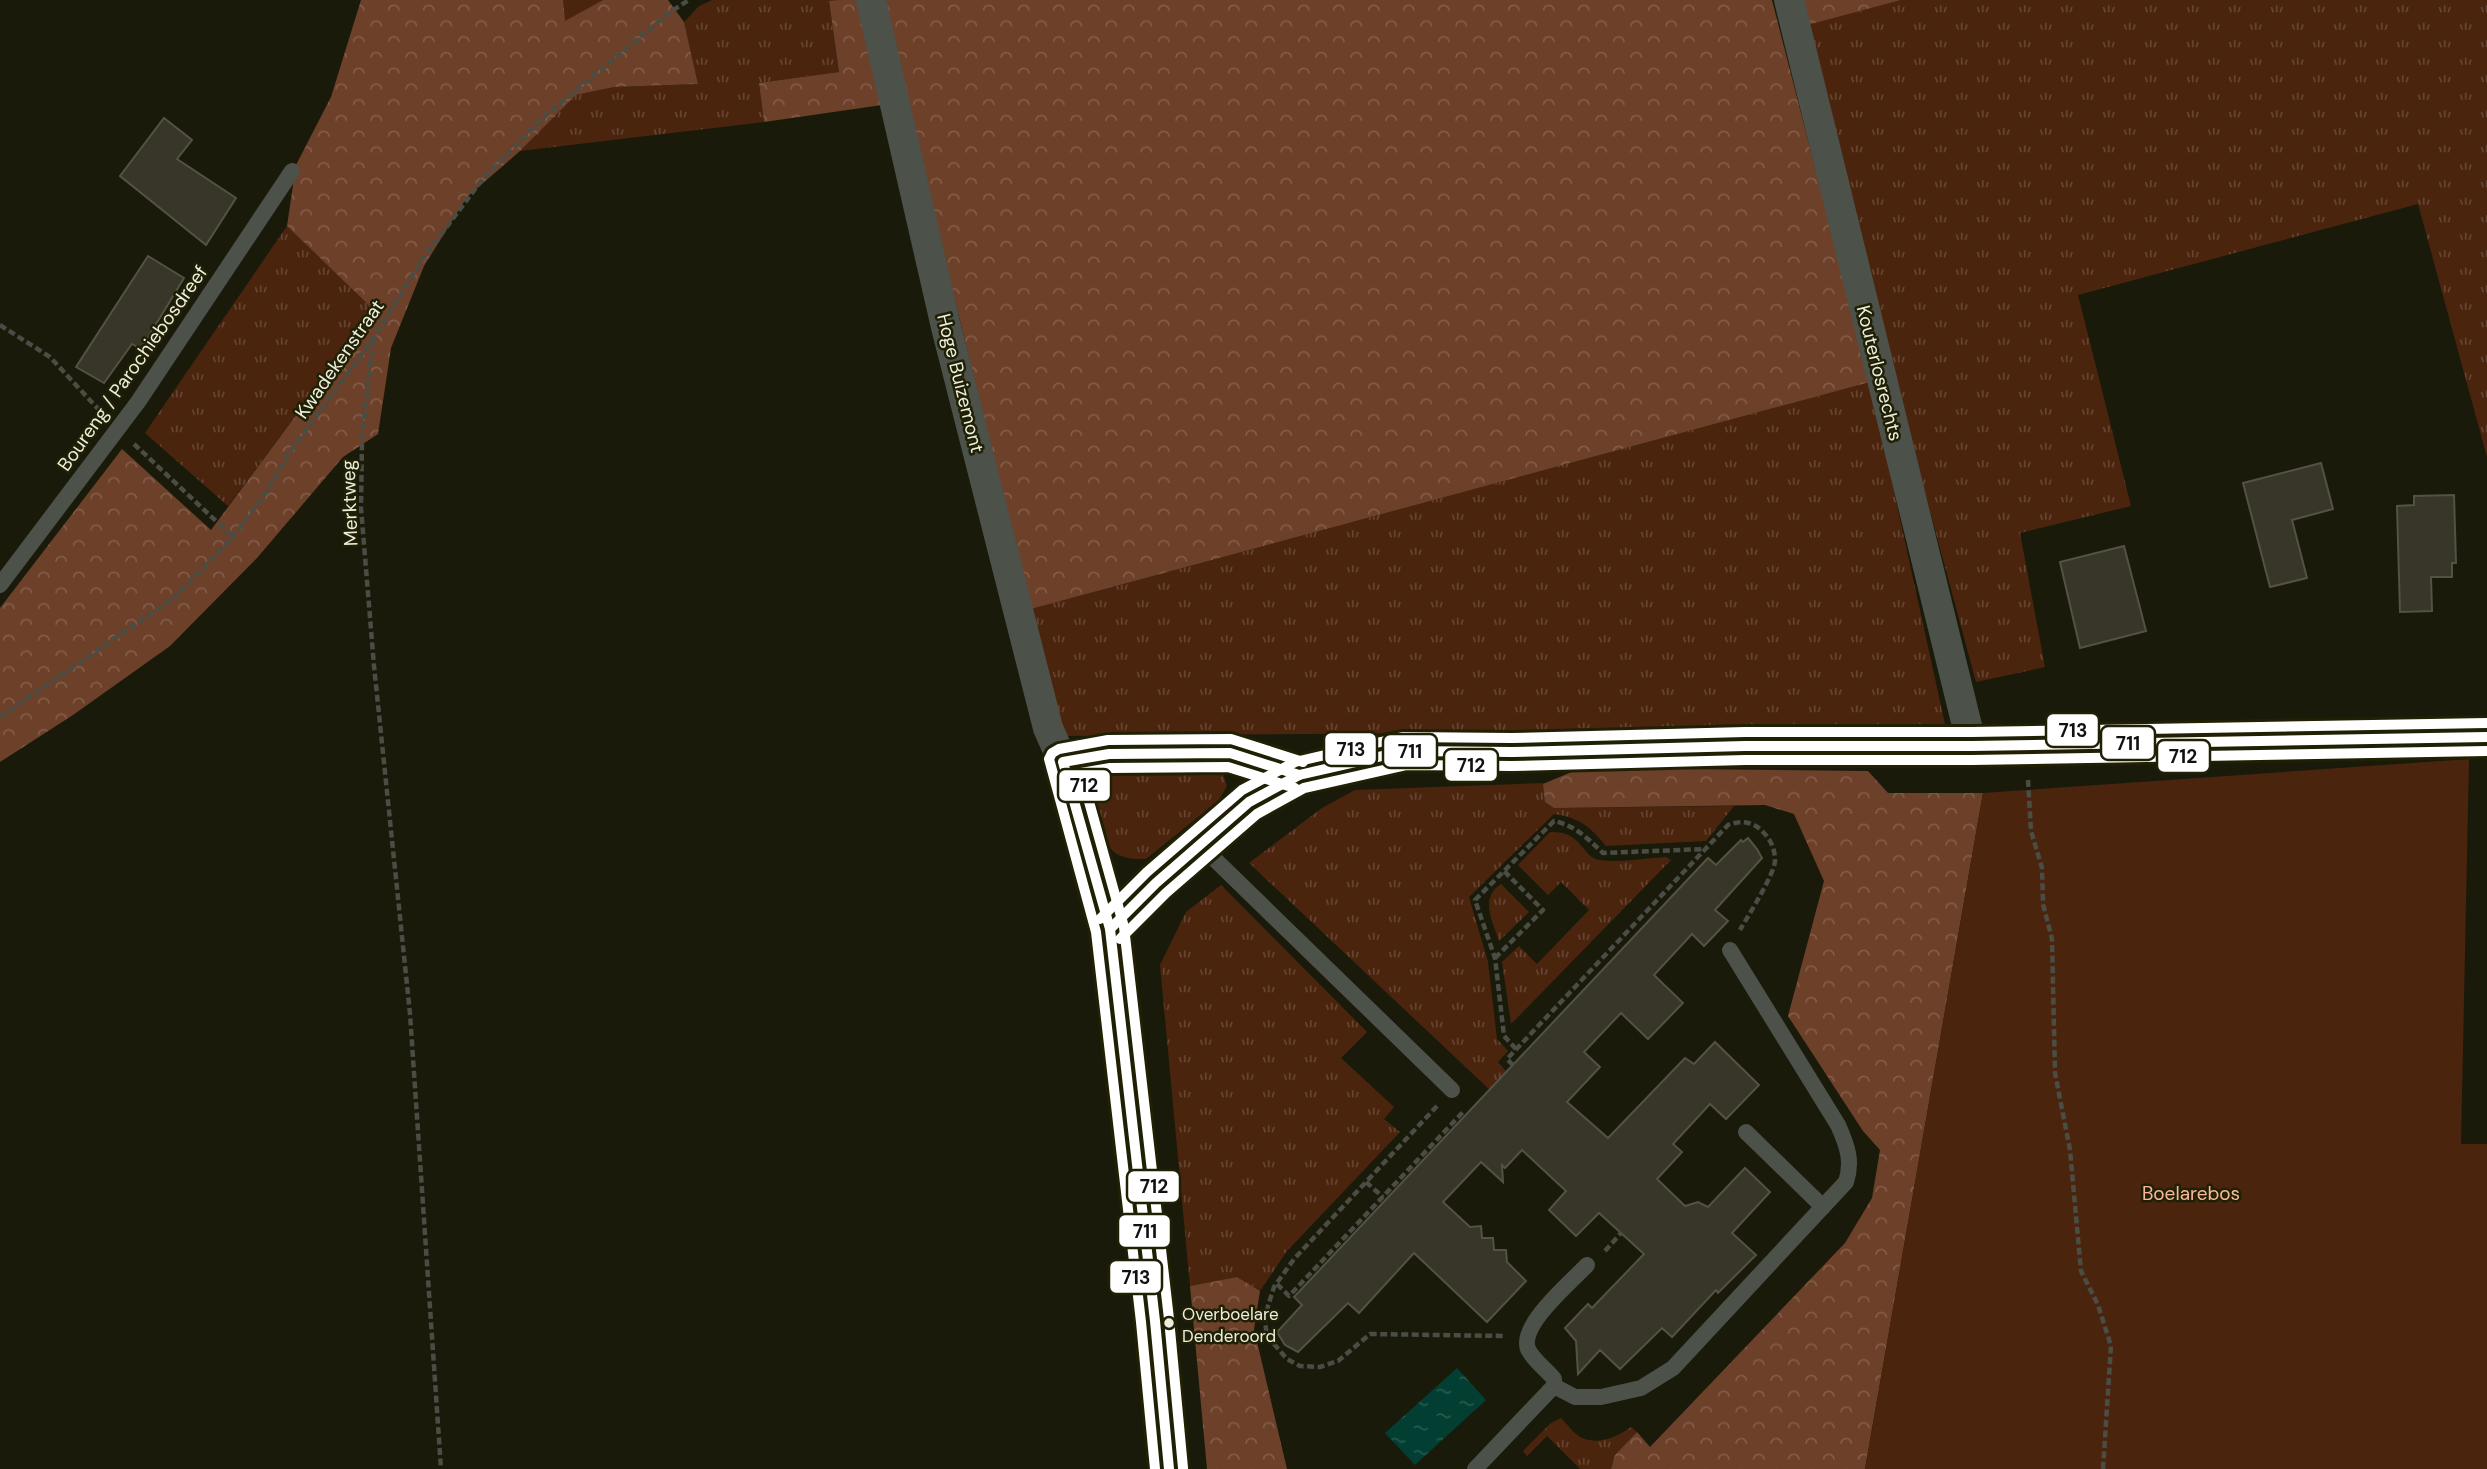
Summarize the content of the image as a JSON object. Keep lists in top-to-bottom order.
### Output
{
  "streets": {
    "street": ["Kouterlosrechts", "Hoge Buizemont"],
    "lane": ["Boureng / Parochiebosdreef"],
    "path": ["Kwadekenstraat", "Merktweg"]
  },
  "crossings": [
    ["Kwadekenstraat", "Merktweg"]
  ],
  "parks": ["Boelarebos"],
  "places": ["Overboelare Denderoord"],
  "lines": ["transit line 713", "transit line 711", "transit line 712"]
}
